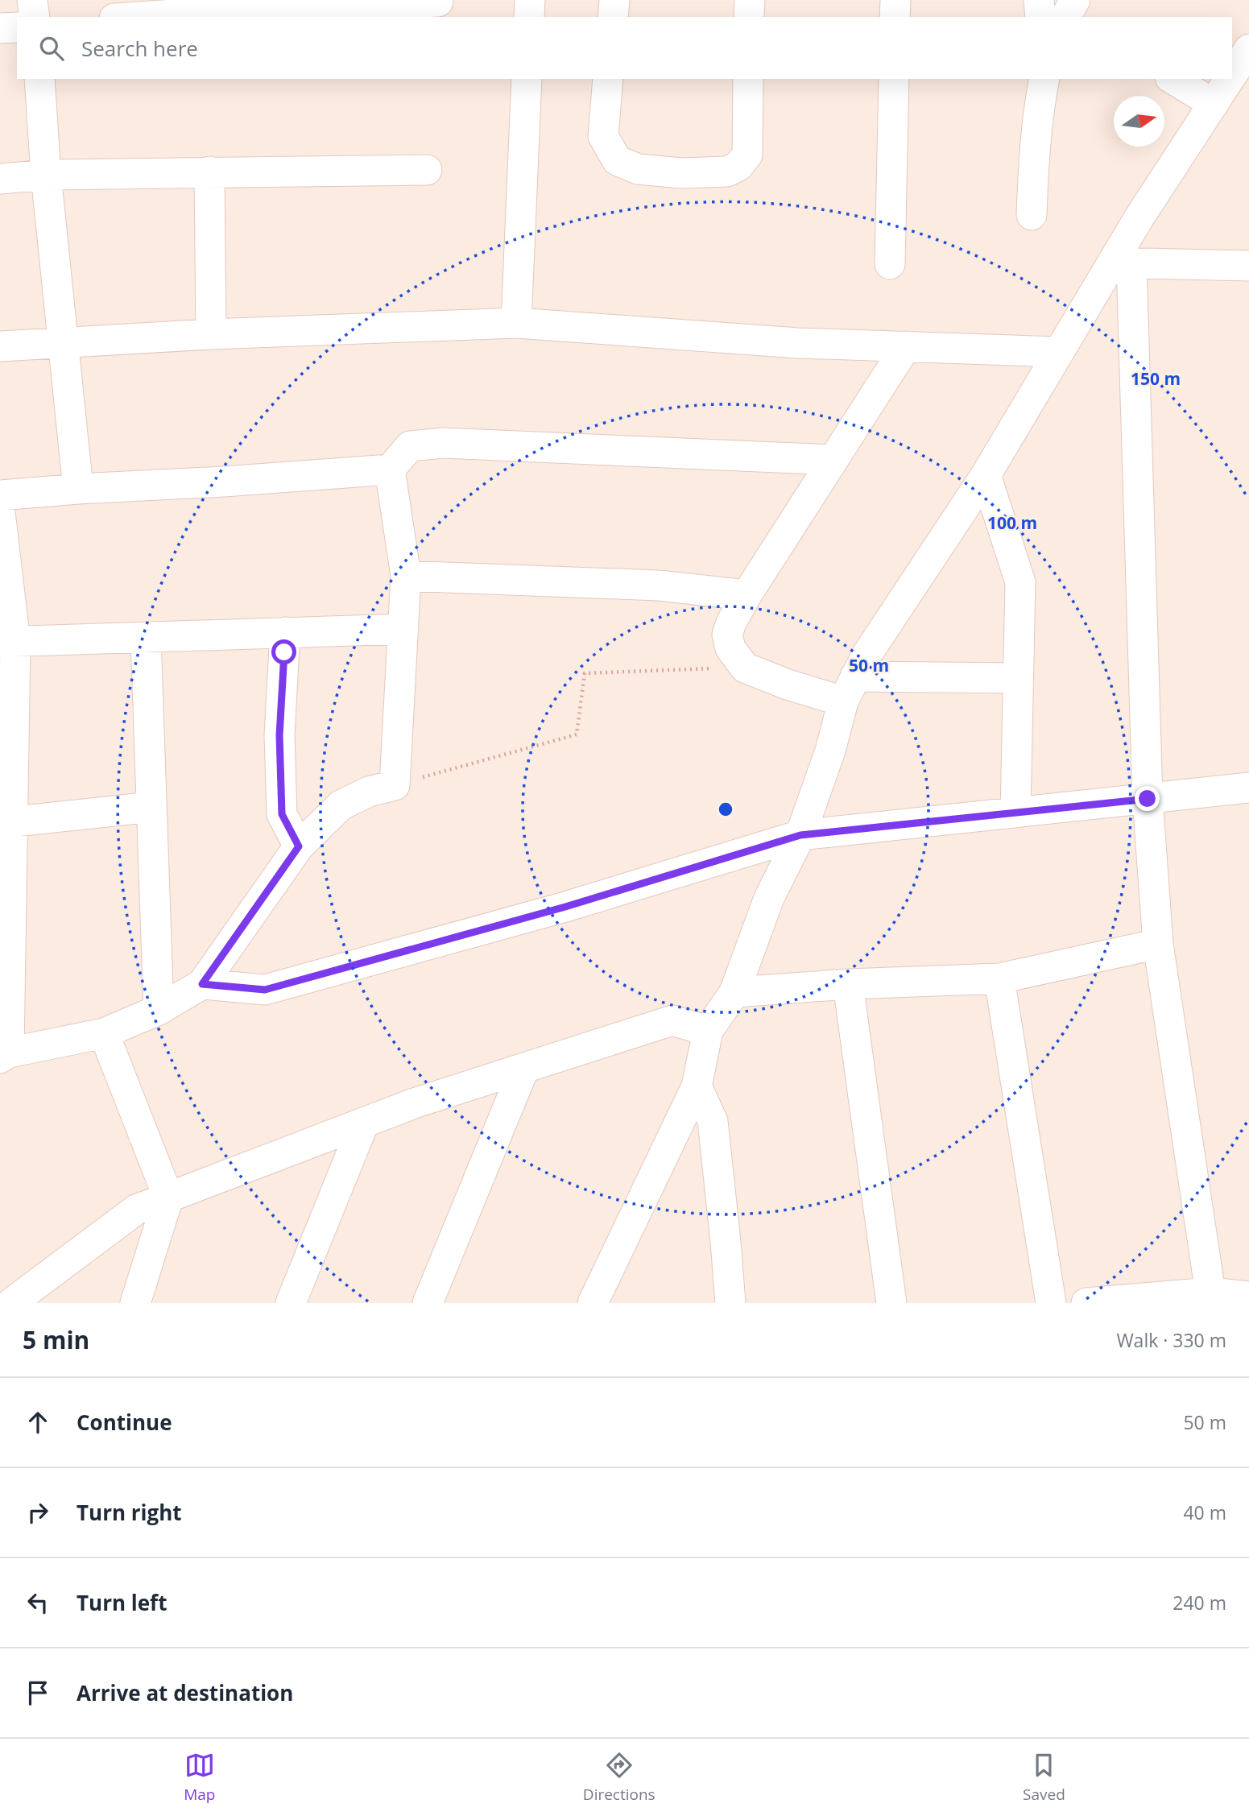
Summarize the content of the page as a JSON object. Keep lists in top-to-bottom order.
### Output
{
  "north": "right",
  "page": {
    "search": "Search here",
    "heading": ["5 min", "Walk · 330 m"],
    "list": [
      ["Continue", "50 m"],
      ["Turn right", "40 m"],
      ["Turn left", "240 m"],
      "Arrive at destination"
    ],
    "nav": ["Map", "Directions", "Saved"]
  },
  "rings": ["150 m", "100 m", "50 m"]
}
